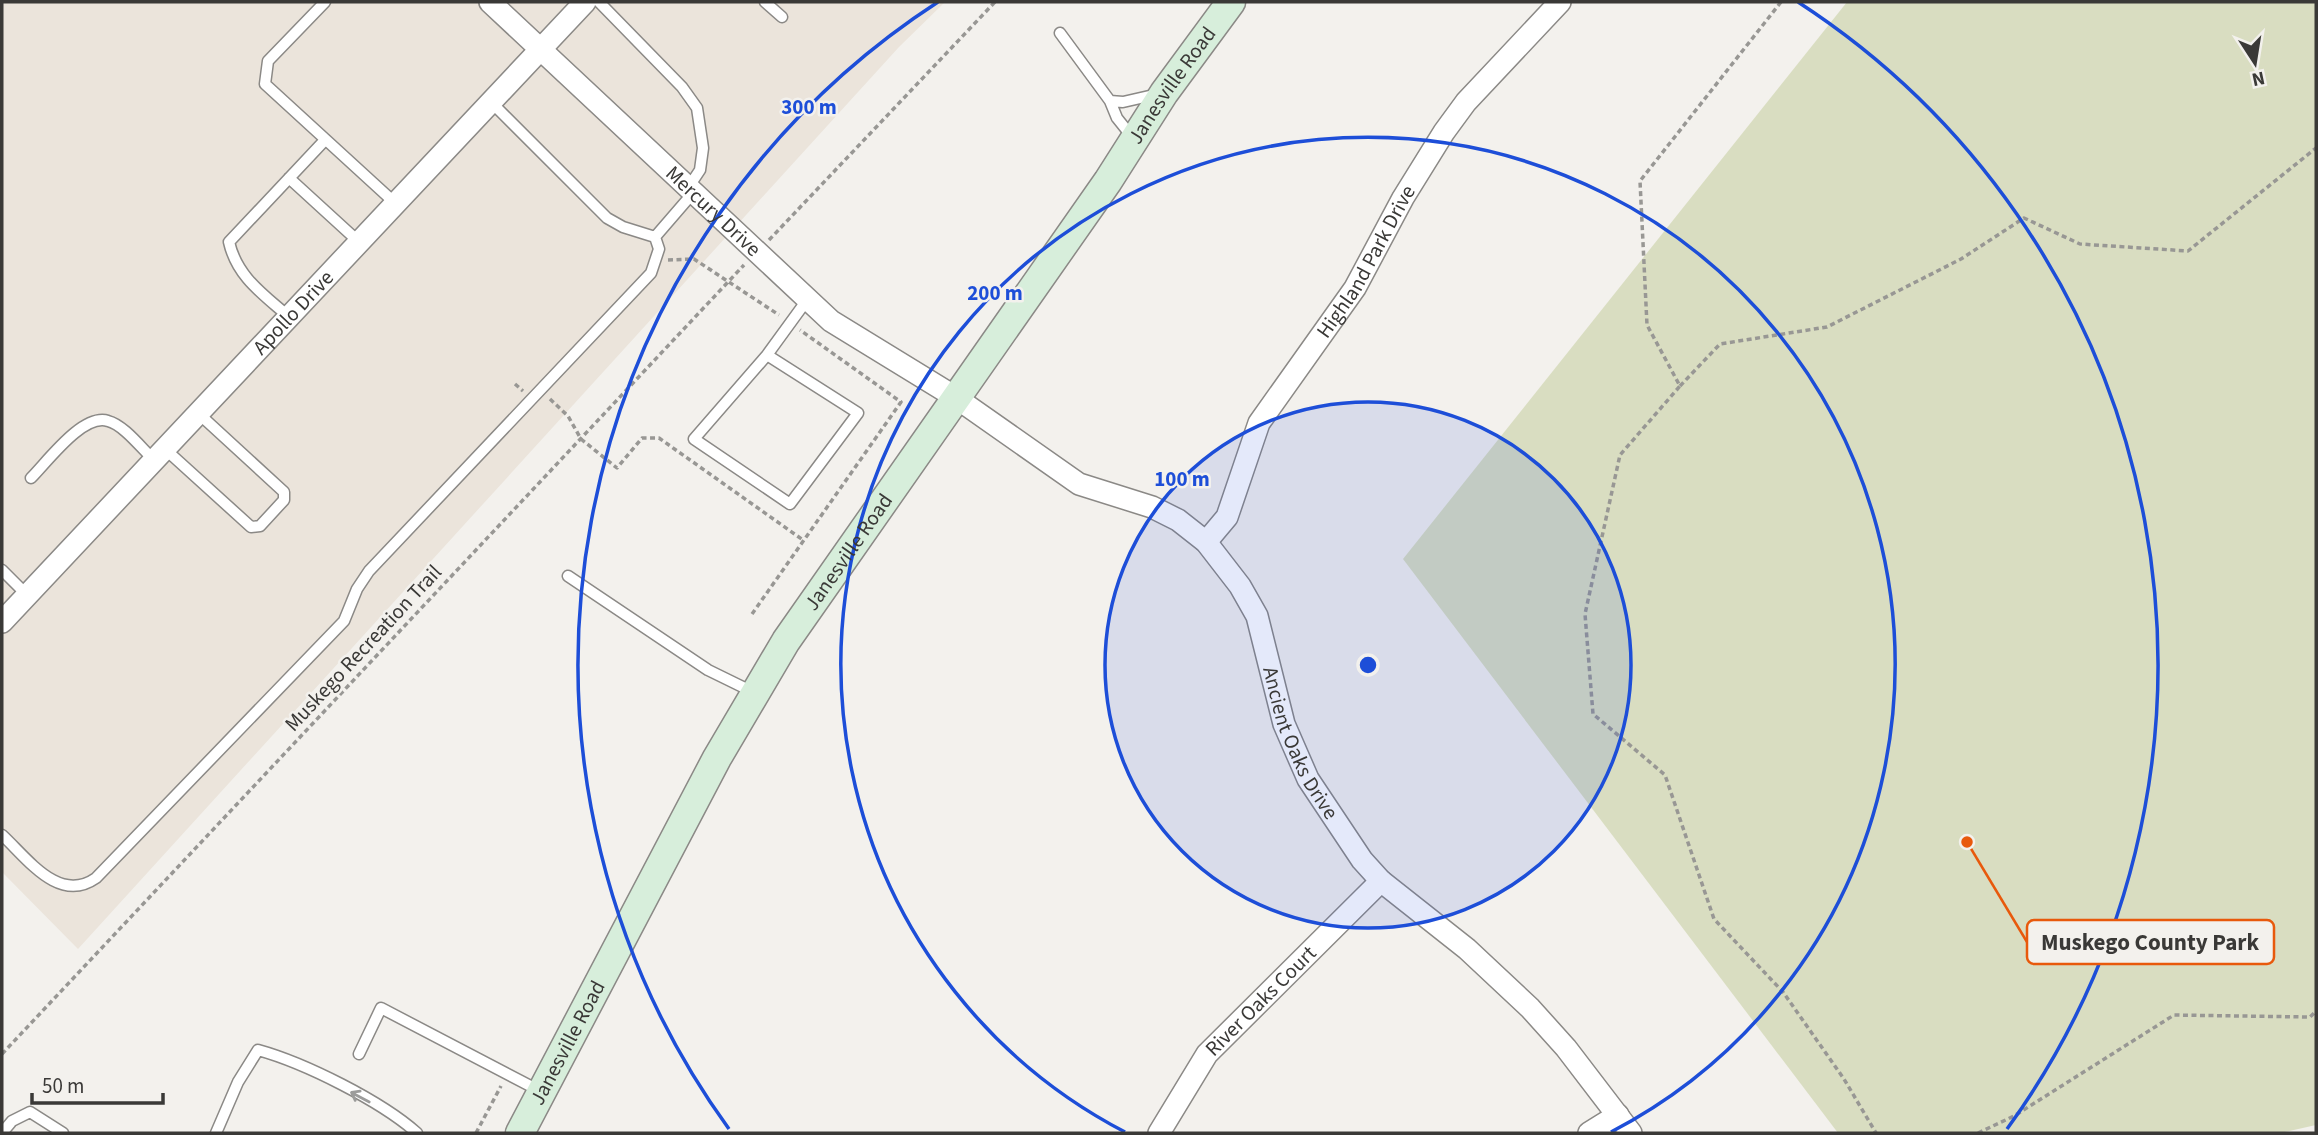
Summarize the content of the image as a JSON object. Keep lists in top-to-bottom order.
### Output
{
  "streets": {
    "main road": ["Janesville Road"],
    "street": [
      "Mercury Drive",
      "Highland Park Drive",
      "Apollo Drive",
      "Ancient Oaks Drive",
      "River Oaks Court"
    ],
    "path": ["Muskego Recreation Trail"]
  },
  "crossings": [
    ["Janesville Road", "Mercury Drive"],
    ["Janesville Road", "Ancient Oaks Drive"],
    ["Mercury Drive", "Apollo Drive"],
    ["Mercury Drive", "Ancient Oaks Drive"],
    ["Highland Park Drive", "Ancient Oaks Drive"],
    ["Ancient Oaks Drive", "River Oaks Court"]
  ],
  "places": ["Muskego County Park"],
  "scale_bar": "50 m",
  "north": "bottom",
  "rings": ["300 m", "200 m", "100 m"]
}
